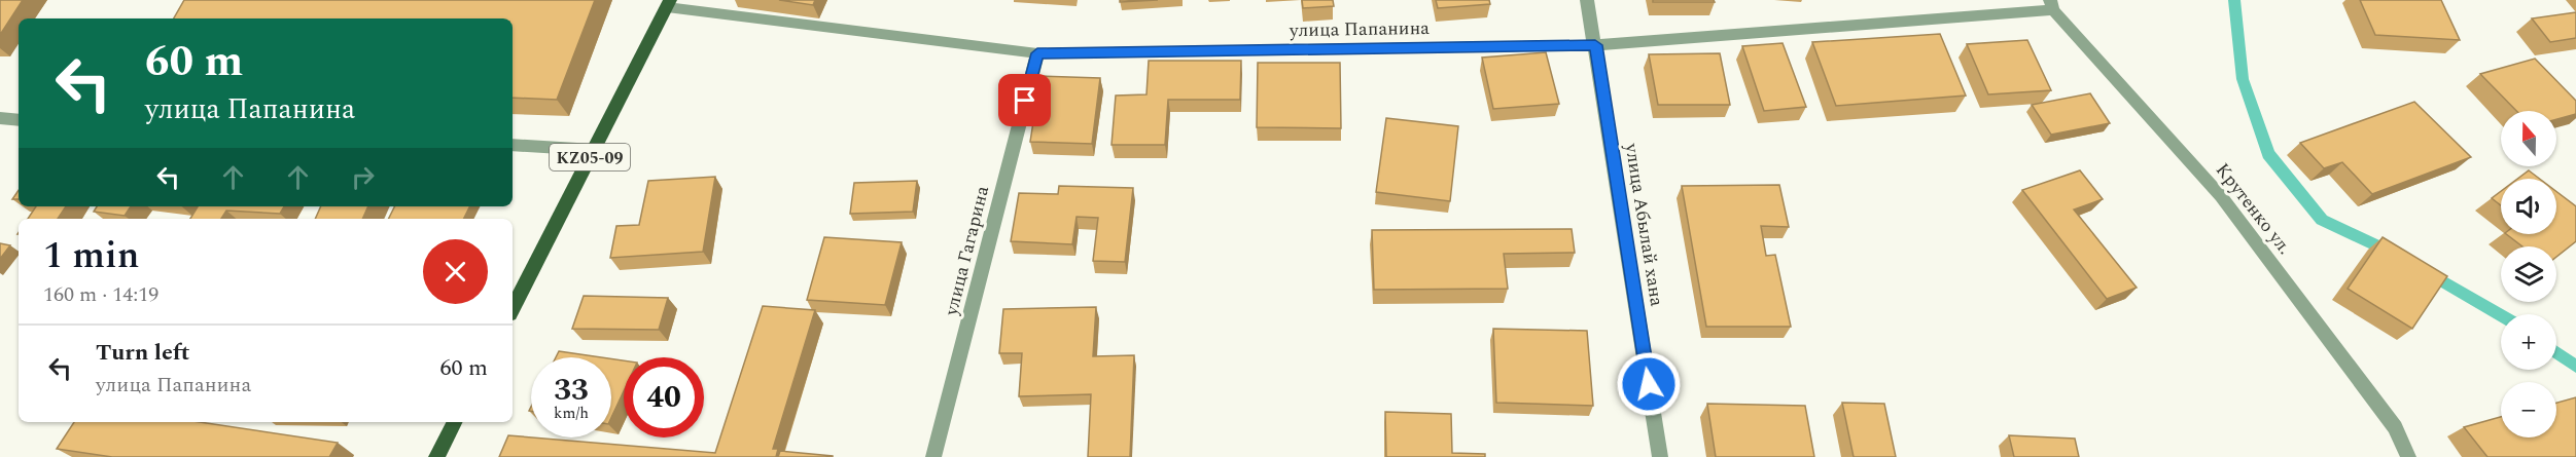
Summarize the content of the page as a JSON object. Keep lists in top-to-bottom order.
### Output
{
  "streets": {
    "main road": ["KZ05-09"],
    "street": [
      "улица Папанина",
      "Крутенко ул.",
      "улица Абылай хана",
      "улица Гагарина"
    ]
  },
  "crossings": [
    ["улица Папанина", "KZ05-09"],
    ["улица Папанина", "Крутенко ул."],
    ["улица Папанина", "улица Абылай хана"],
    ["улица Папанина", "улица Гагарина"]
  ],
  "north": "top",
  "page": {
    "turn": ["60 m", "улица Папанина"],
    "map_buttons": ["+", "−"],
    "heading": ["1 min", "160 m · 14:19"],
    "list": [
      {
        "name": "Turn left",
        "note": "улица Папанина",
        "value": "60 m"
      }
    ],
    "speed": "33 km/h",
    "limit": "40"
  }
}
